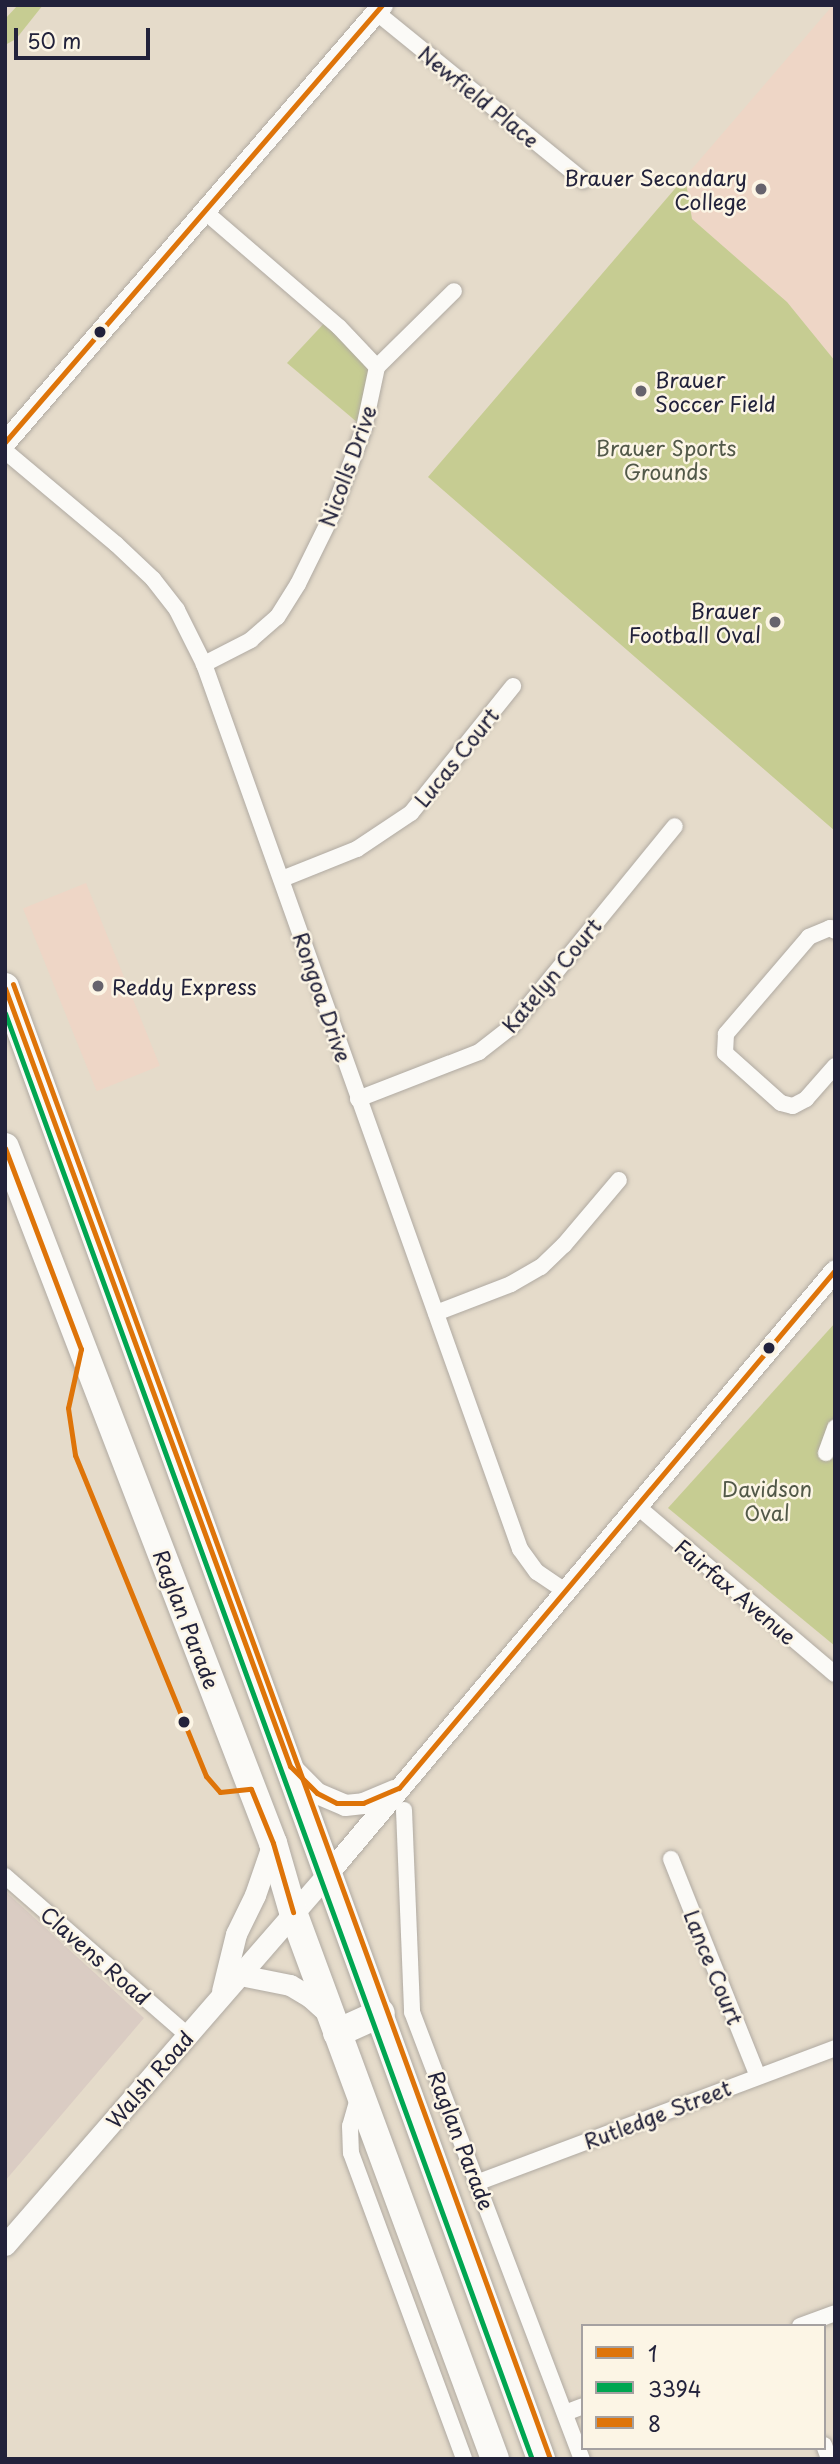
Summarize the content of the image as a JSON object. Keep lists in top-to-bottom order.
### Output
{
  "streets": {
    "highway": ["Raglan Parade"],
    "street": [
      "Newfield Place",
      "Nicolls Drive",
      "Lucas Court",
      "Katelyn Court",
      "Rongoa Drive",
      "Fairfax Avenue",
      "Clavens Road",
      "Lance Court",
      "Walsh Road",
      "Rutledge Street"
    ]
  },
  "crossings": [
    ["Nicolls Drive", "Rongoa Drive"],
    ["Lucas Court", "Rongoa Drive"],
    ["Katelyn Court", "Rongoa Drive"],
    ["Rongoa Drive", "Walsh Road"],
    ["Fairfax Avenue", "Walsh Road"],
    ["Raglan Parade", "Walsh Road"],
    ["Raglan Parade", "Rutledge Street"],
    ["Clavens Road", "Walsh Road"],
    ["Lance Court", "Rutledge Street"]
  ],
  "parks": ["Brauer Sports Grounds", "Davidson Oval"],
  "places": [
    "Brauer Secondary College",
    "Brauer Soccer Field",
    "Brauer Football Oval",
    "Reddy Express"
  ],
  "lines": ["transit line 1", "transit line 8", "transit line 3394"],
  "legend": ["1", "3394", "8"],
  "scale_bar": "50 m"
}
